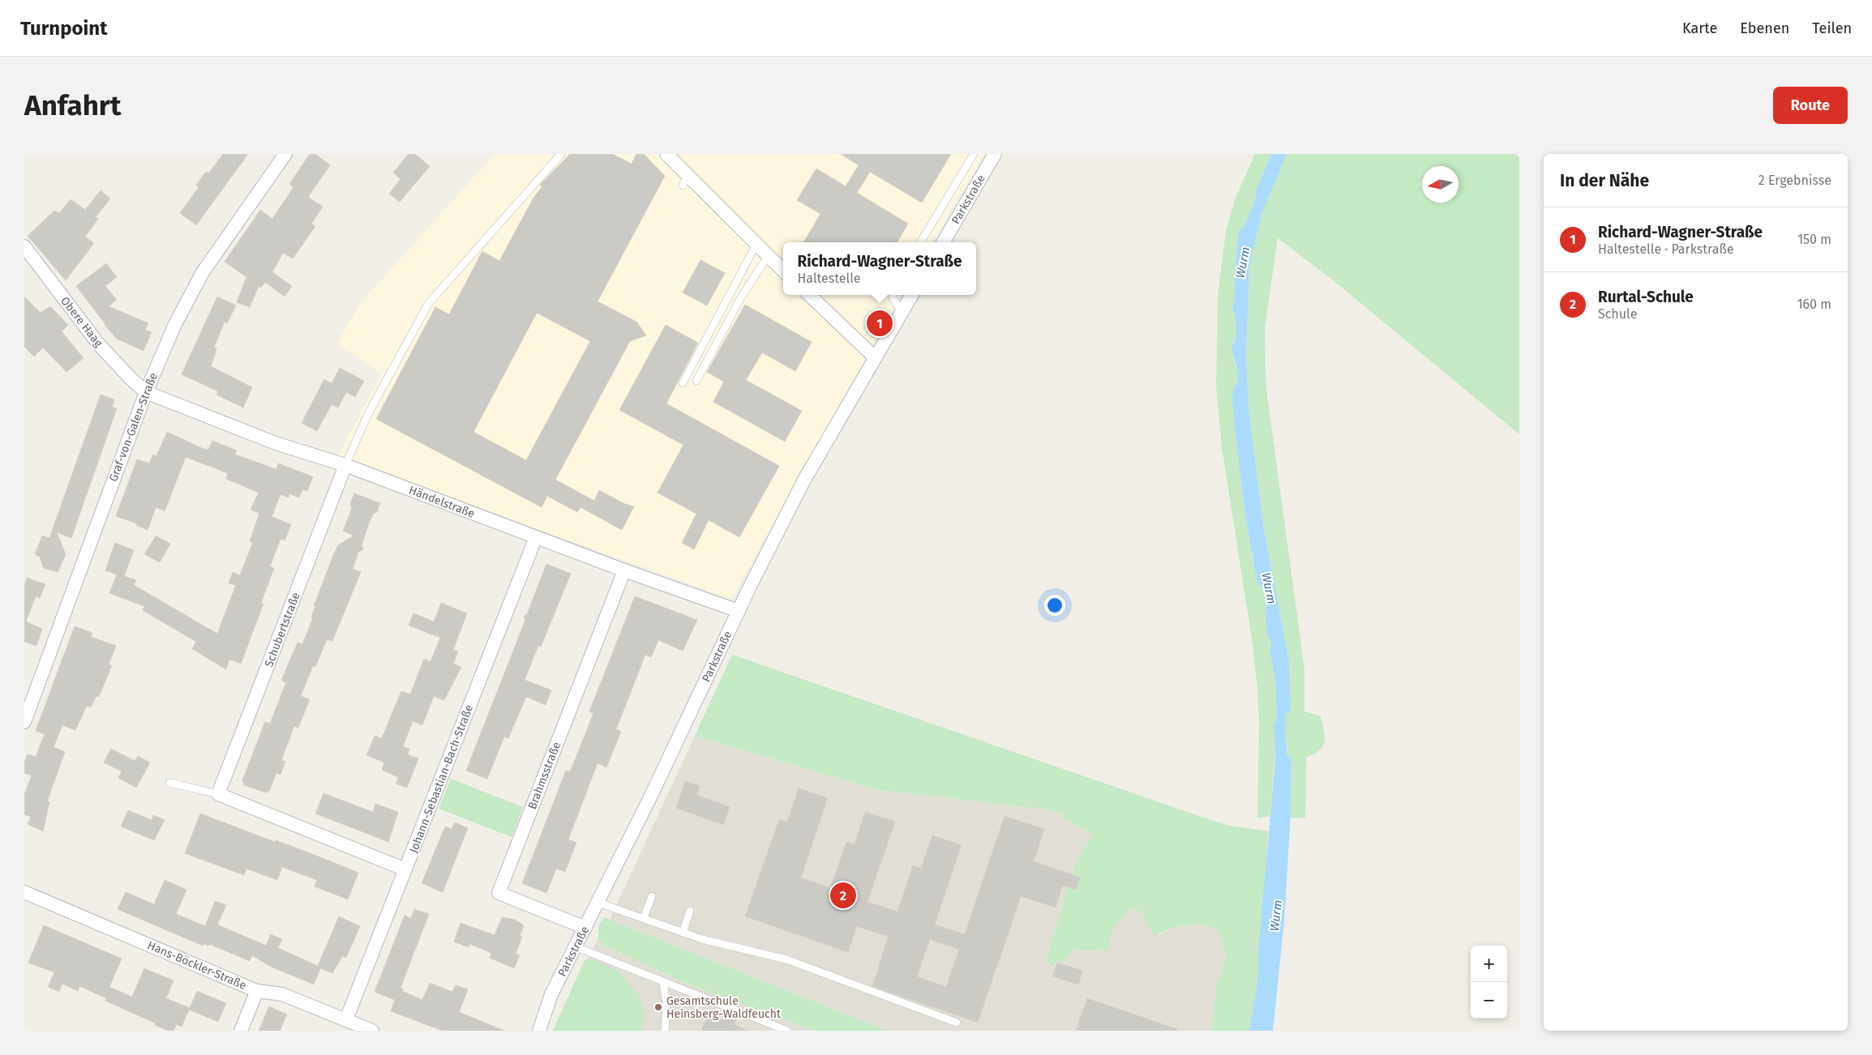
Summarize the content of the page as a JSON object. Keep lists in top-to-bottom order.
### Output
{
  "streets": {
    "street": [
      "Parkstraße",
      "Obere Haag",
      "Graf-von-Galen-Straße",
      "Händelstraße",
      "Schubertstraße",
      "Brahmsstraße",
      "Johann-Sebastian-Bach-Straße",
      "Hans-Böckler-Straße"
    ]
  },
  "crossings": [
    ["Parkstraße", "Händelstraße"],
    ["Parkstraße", "Brahmsstraße"],
    ["Obere Haag", "Graf-von-Galen-Straße"],
    ["Obere Haag", "Händelstraße"],
    ["Graf-von-Galen-Straße", "Händelstraße"],
    ["Händelstraße", "Schubertstraße"],
    ["Händelstraße", "Brahmsstraße"],
    ["Händelstraße", "Johann-Sebastian-Bach-Straße"],
    ["Johann-Sebastian-Bach-Straße", "Hans-Böckler-Straße"]
  ],
  "water": ["Wurm"],
  "places": ["Gesamtschule Heinsberg-Waldfeucht"],
  "north": "left",
  "page": {
    "header": "Turnpoint",
    "nav": ["Karte", "Ebenen", "Teilen"],
    "buttons": "Route",
    "title": "Anfahrt",
    "heading": ["In der Nähe", "2 Ergebnisse"],
    "list": [
      {
        "mark": "1",
        "name": "Richard-Wagner-Straße",
        "note": "Haltestelle · Parkstraße",
        "value": "150 m"
      },
      {
        "mark": "2",
        "name": "Rurtal-Schule",
        "note": "Schule",
        "value": "160 m"
      }
    ],
    "popup": ["Richard-Wagner-Straße", "Haltestelle"],
    "pins": ["1", "2"],
    "map_buttons": ["+", "−"]
  }
}
